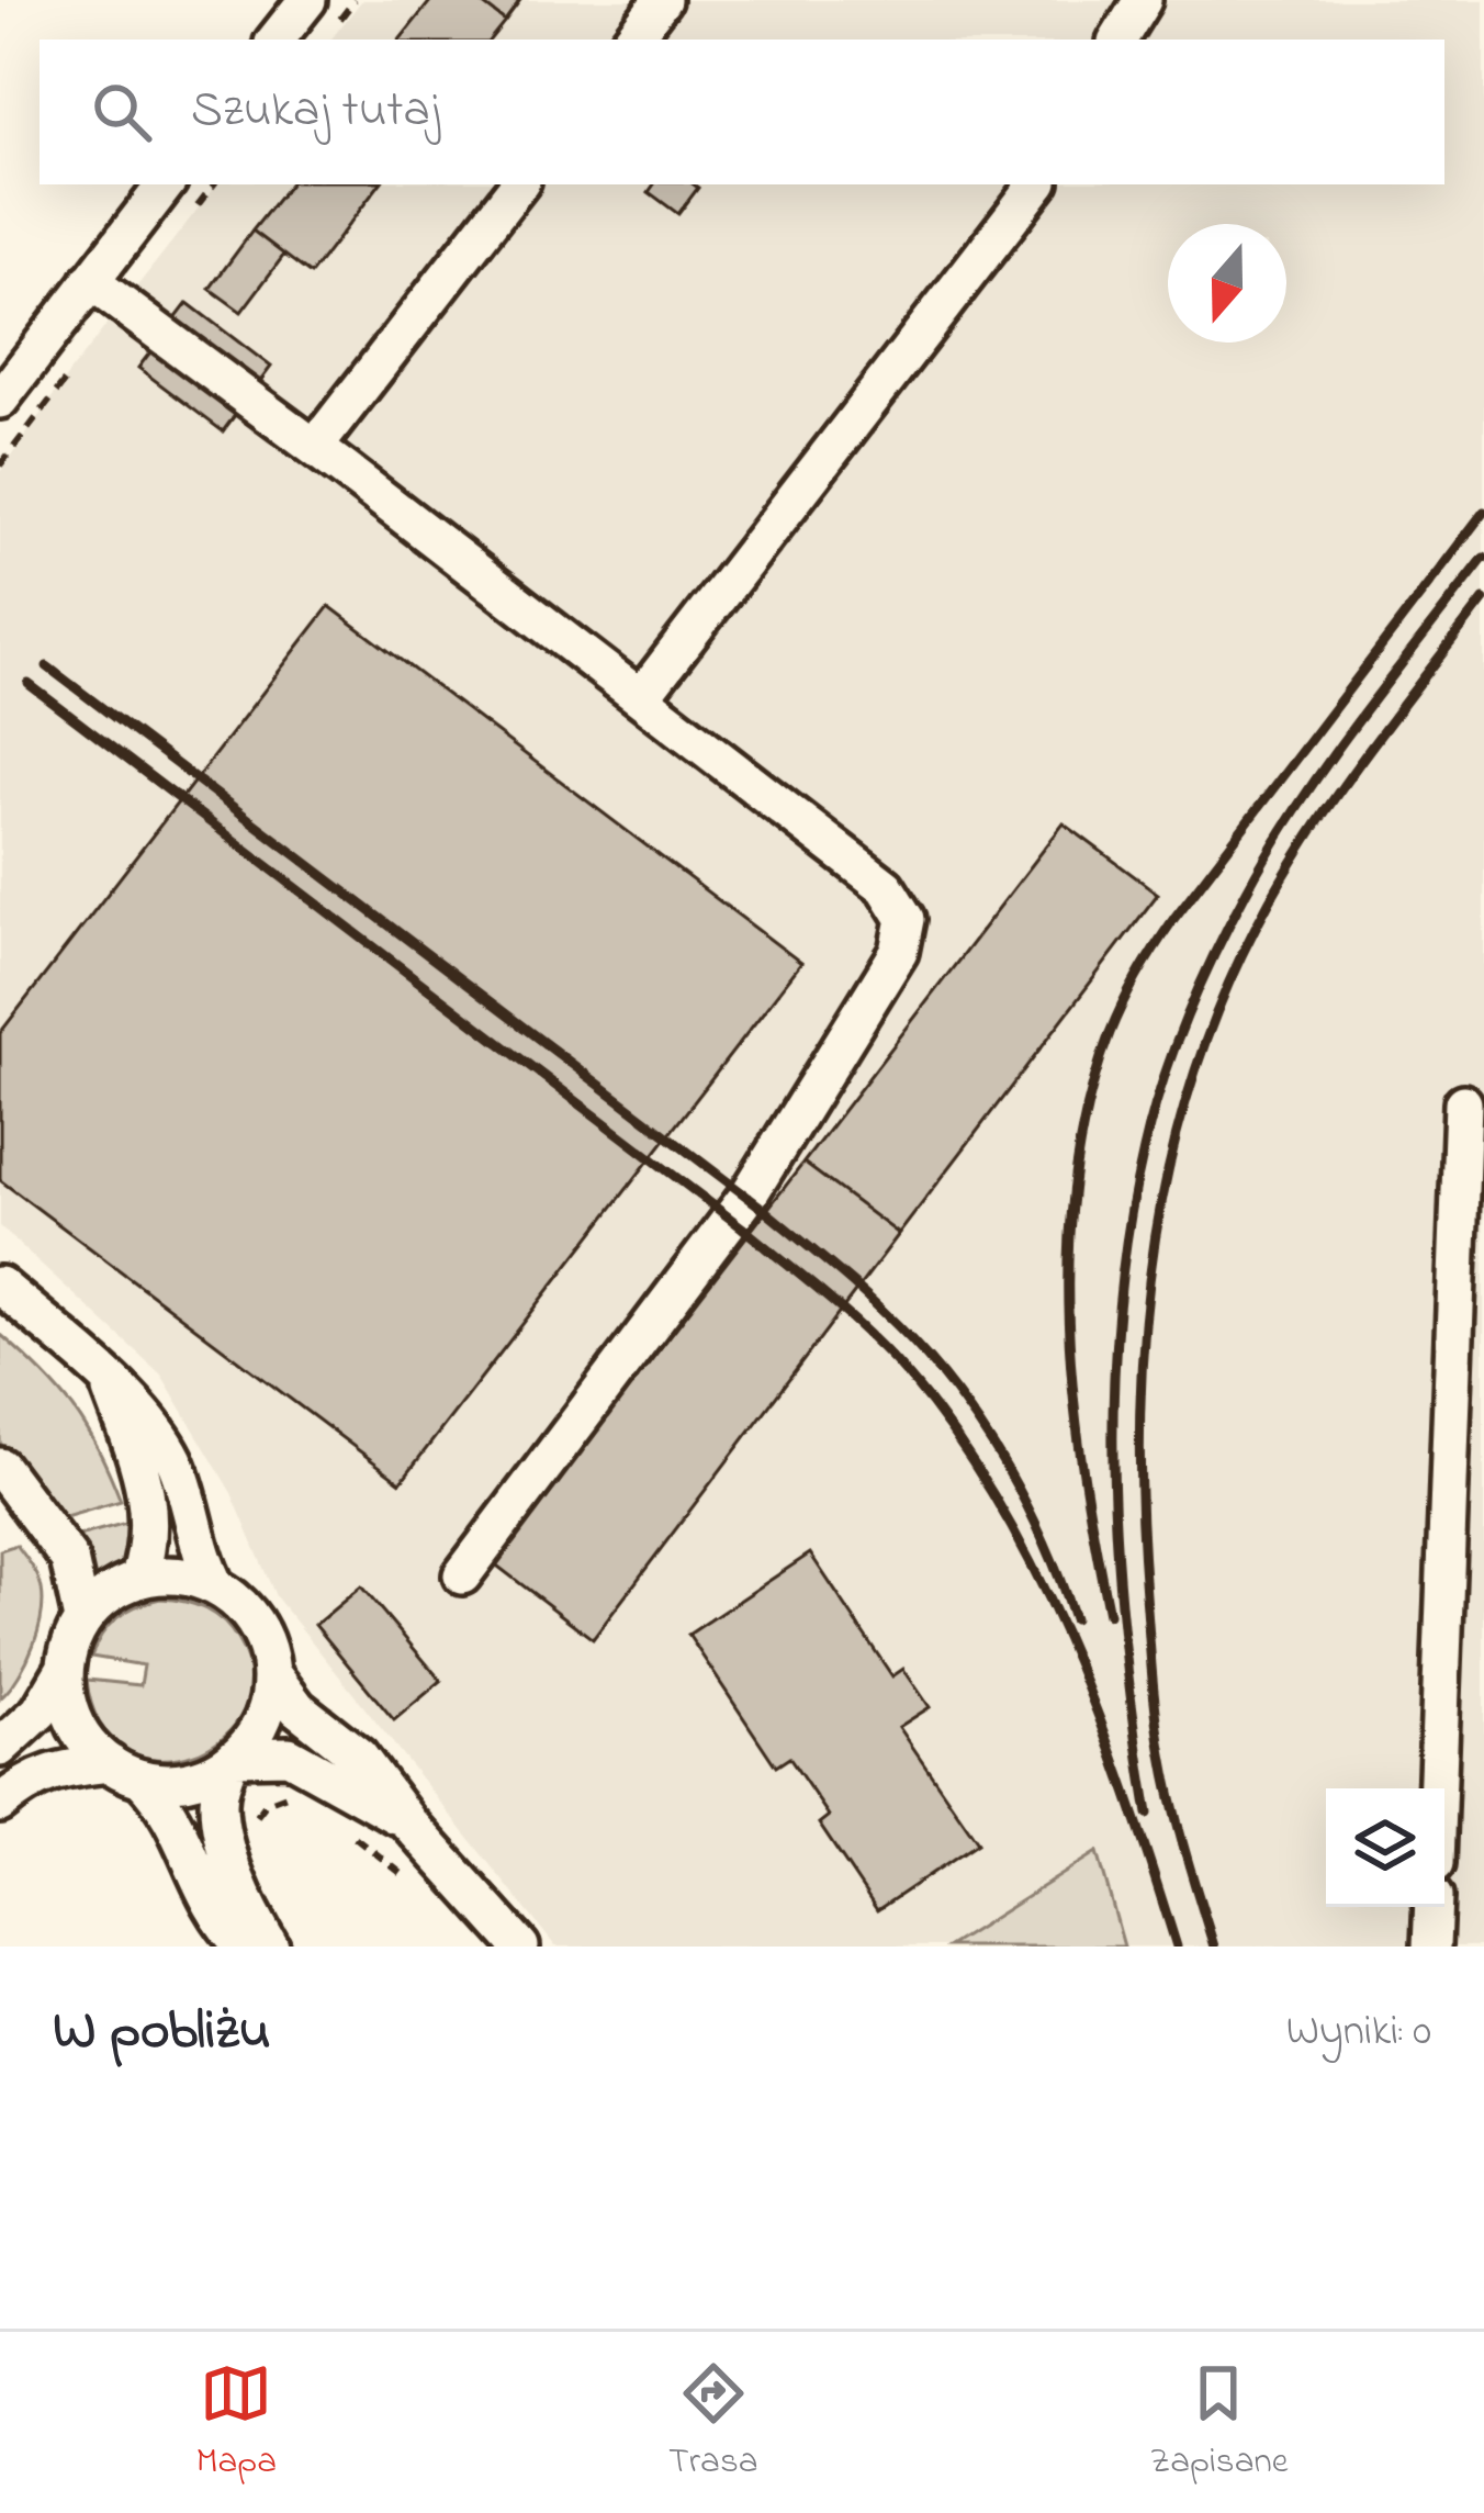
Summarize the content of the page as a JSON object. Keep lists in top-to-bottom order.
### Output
{
  "north": "bottom",
  "page": {
    "search": "Szukaj tutaj",
    "heading": ["W pobliżu", "Wyniki: 0"],
    "nav": ["Mapa", "Trasa", "Zapisane"]
  }
}
